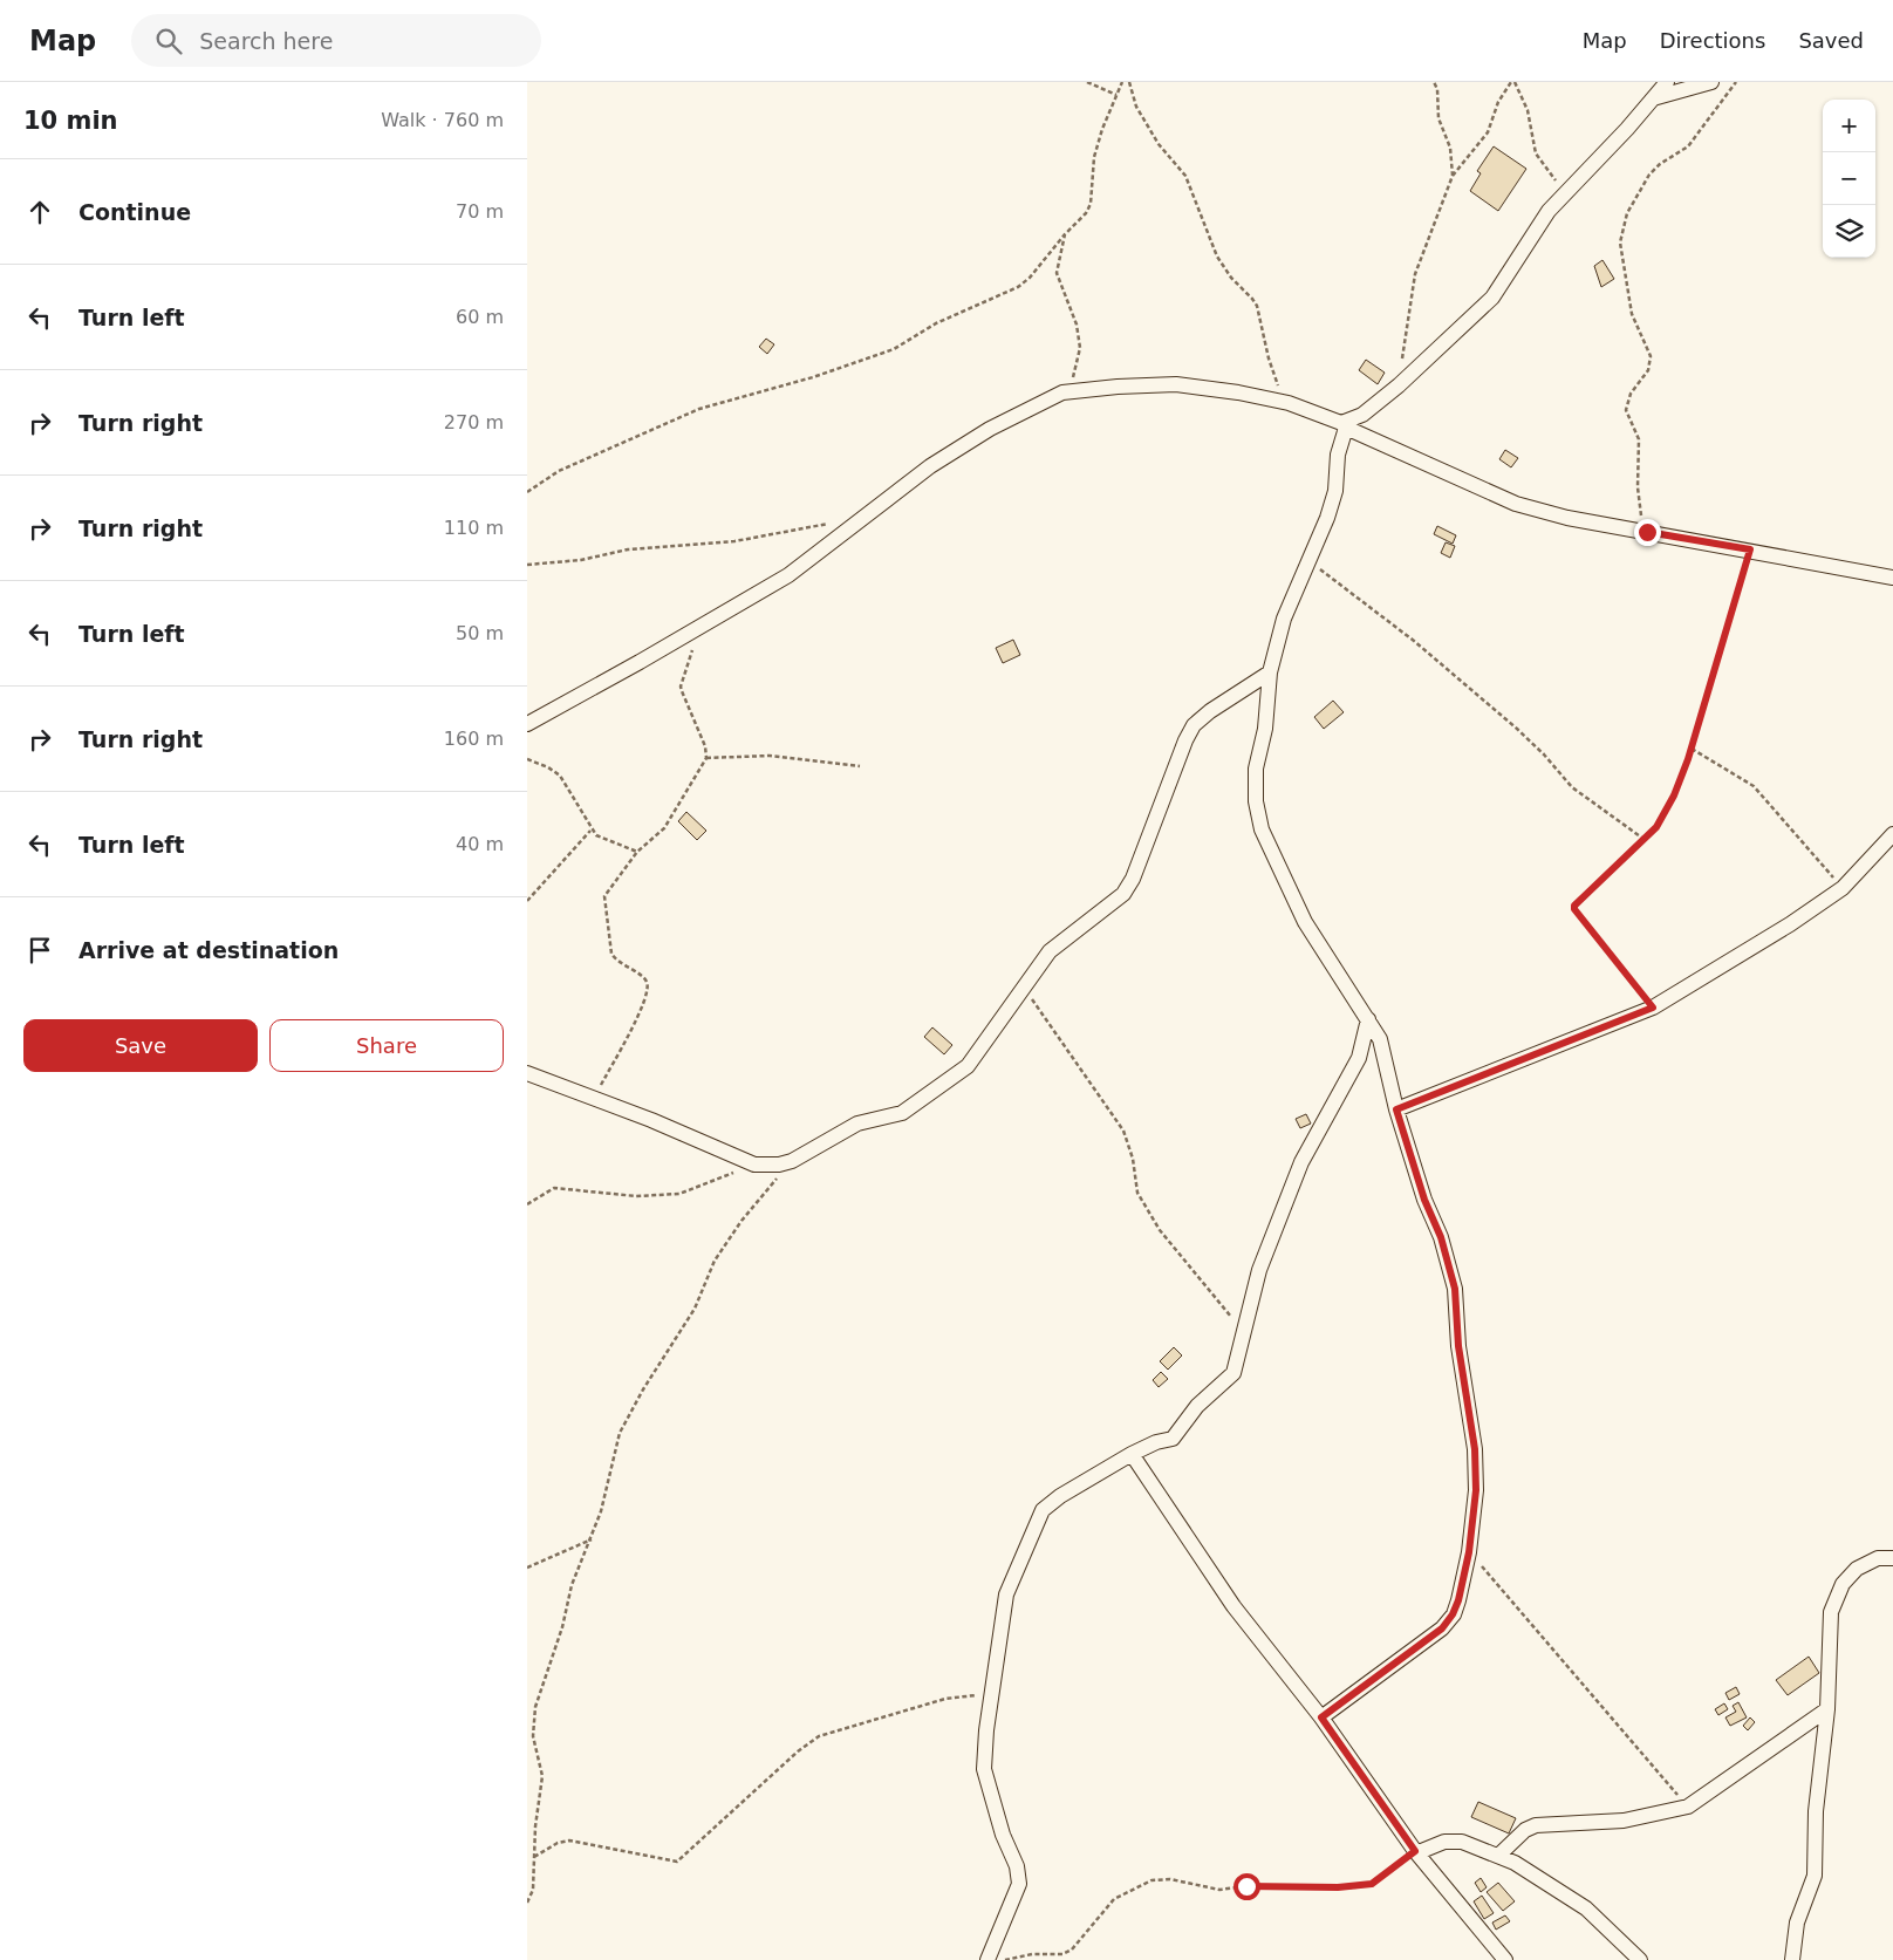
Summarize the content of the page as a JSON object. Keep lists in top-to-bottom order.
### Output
{
  "page": {
    "header": "Map",
    "search": "Search here",
    "nav": ["Map", "Directions", "Saved"],
    "heading": ["10 min", "Walk · 760 m"],
    "map_buttons": ["+", "−"],
    "list": [
      ["Continue", "70 m"],
      ["Turn left", "60 m"],
      ["Turn right", "270 m"],
      ["Turn right", "110 m"],
      ["Turn left", "50 m"],
      ["Turn right", "160 m"],
      ["Turn left", "40 m"],
      "Arrive at destination"
    ],
    "buttons": ["Save", "Share"]
  }
}
